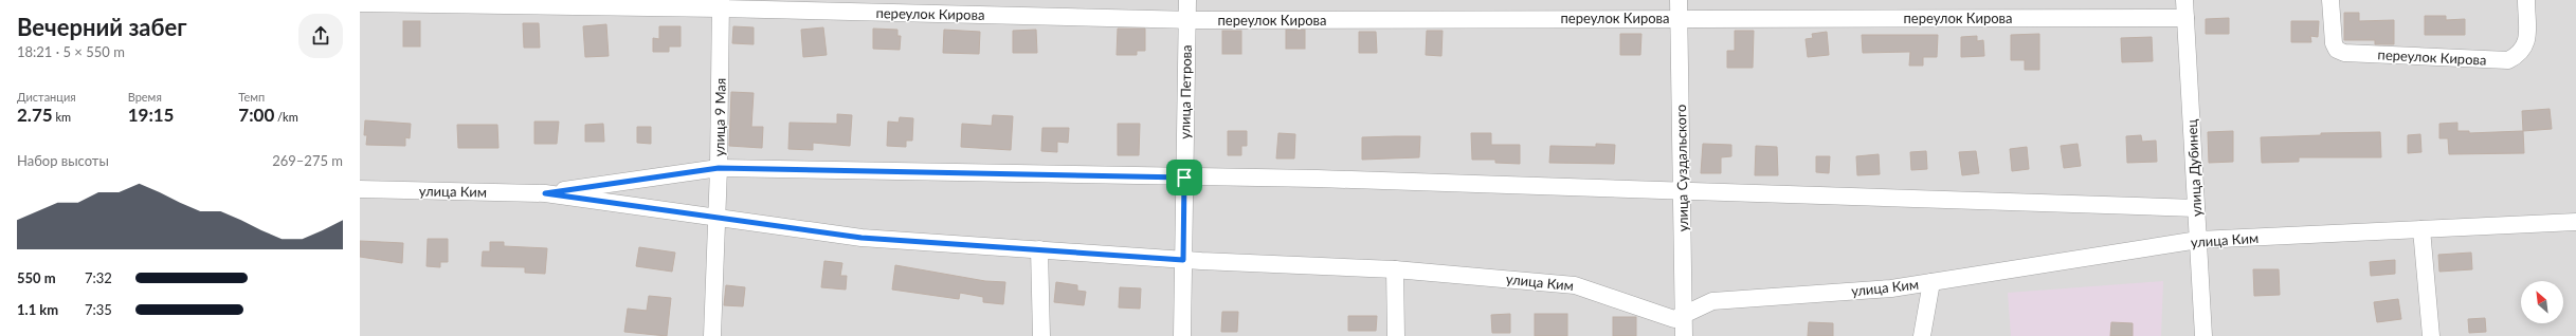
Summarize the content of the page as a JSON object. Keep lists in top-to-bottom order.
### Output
{
  "streets": {
    "street": [
      "переулок Кирова",
      "улица Петрова",
      "улица 9 Мая",
      "улица Суздальского",
      "улица Дубинец",
      "улица Ким"
    ]
  },
  "crossings": [
    ["переулок Кирова", "улица Петрова"],
    ["переулок Кирова", "улица 9 Мая"],
    ["переулок Кирова", "улица Суздальского"],
    ["переулок Кирова", "улица Дубинец"],
    ["улица Петрова", "улица Ким"],
    ["улица 9 Мая", "улица Ким"],
    ["улица Суздальского", "улица Ким"],
    ["улица Дубинец", "улица Ким"]
  ],
  "north": "top left",
  "page": {
    "heading": ["Вечерний забег", "18:21 · 5 × 550 m"],
    "stats": [
      ["Дистанция", "2.75 km"],
      ["Время", "19:15"],
      ["Темп", "7:00 /km"]
    ],
    "chart": ["Набор высоты", "269–275 m"],
    "list": [
      {
        "name": "550 m",
        "note": "7:32"
      },
      {
        "name": "1.1 km",
        "note": "7:35"
      }
    ]
  }
}
